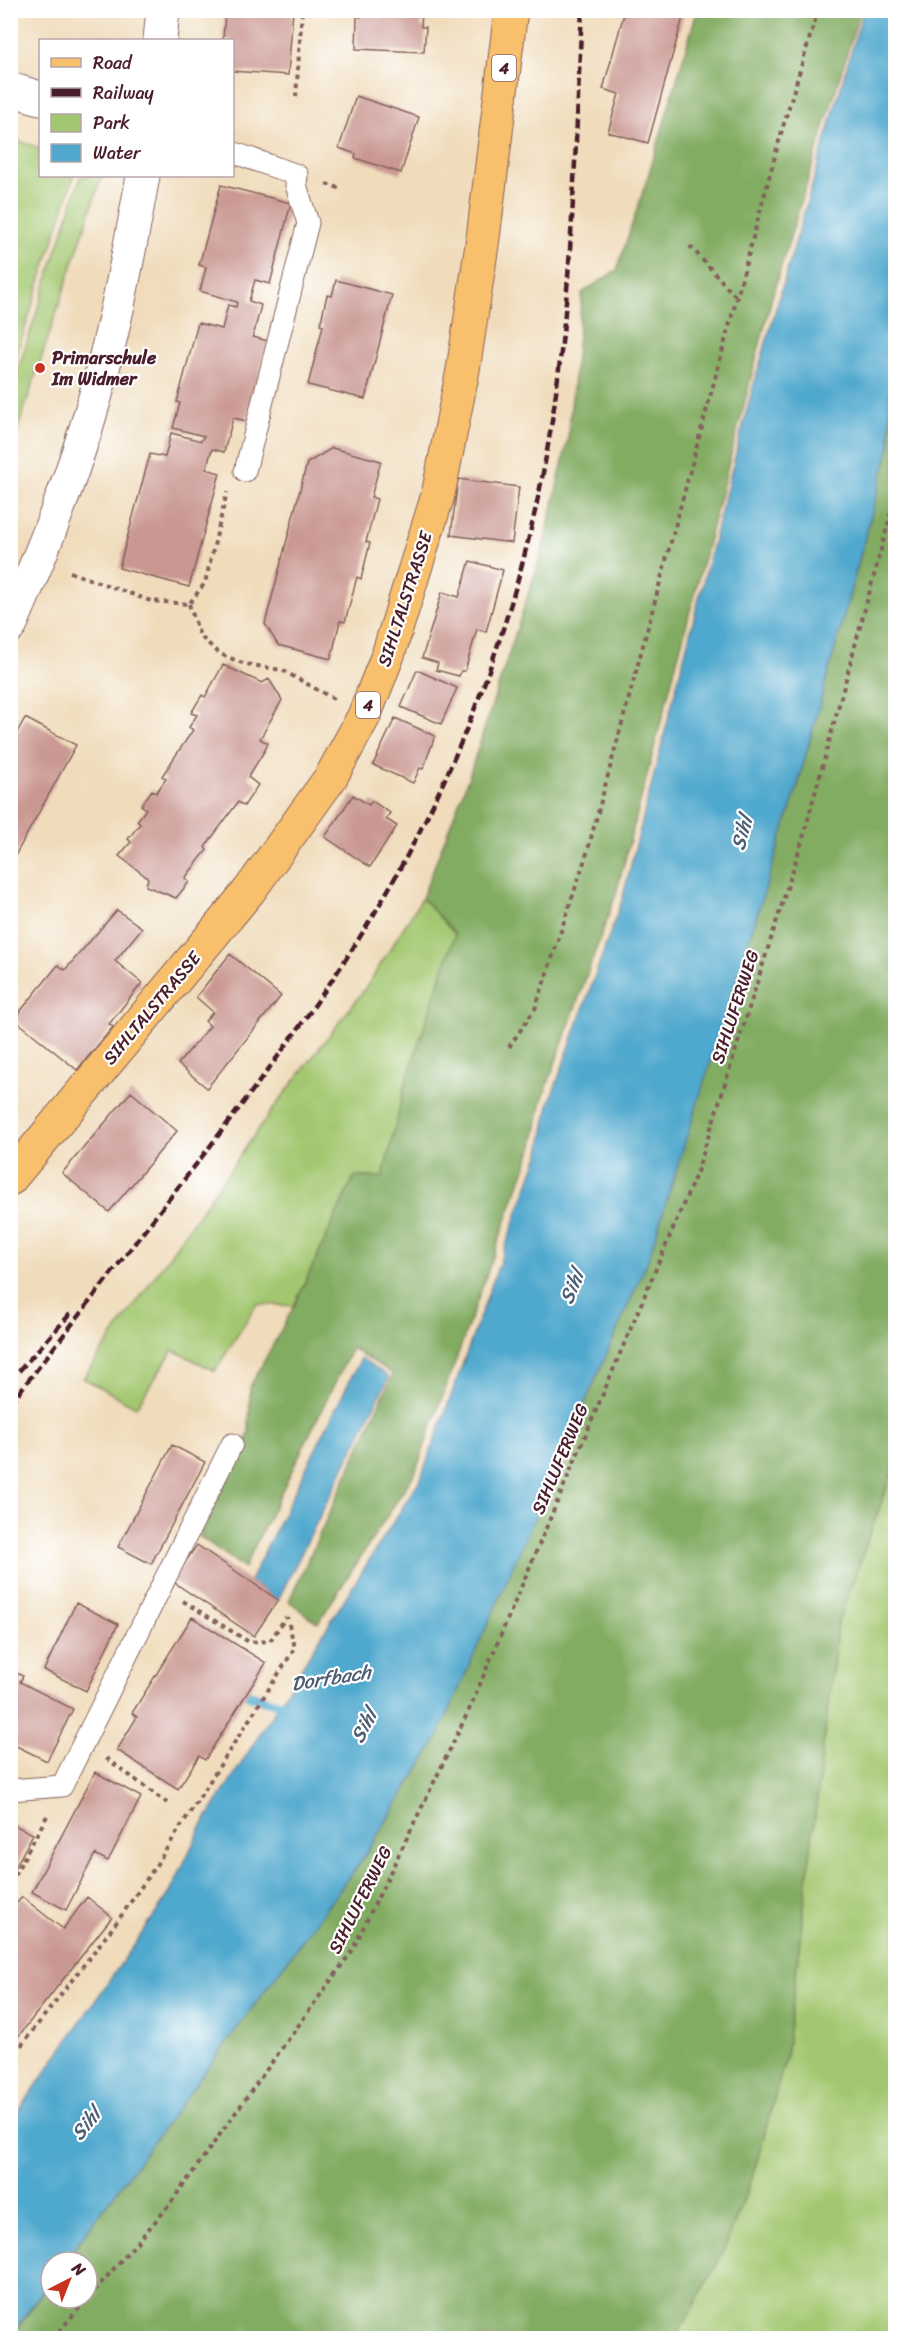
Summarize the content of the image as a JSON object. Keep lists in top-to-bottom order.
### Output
{
  "streets": {
    "main road": ["4", "SIHLTALSTRASSE"],
    "path": ["SIHLUFERWEG"]
  },
  "water": ["Sihl", "Dorfbach"],
  "places": ["Primarschule Im Widmer"],
  "legend": [
    "Road",
    "Railway",
    "Park",
    "Water"
  ],
  "north": "top right"
}
